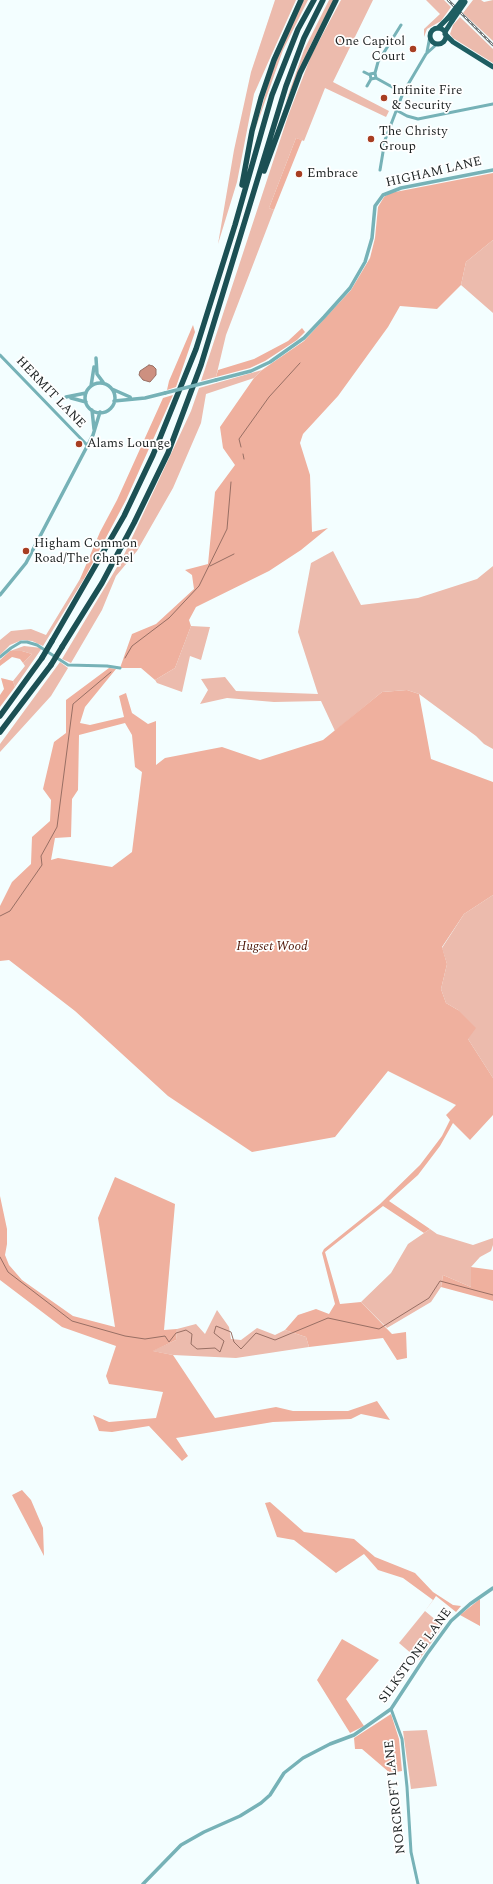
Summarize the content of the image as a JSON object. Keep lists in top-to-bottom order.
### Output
{
  "streets": {
    "street": [
      "HIGHAM LANE",
      "HERMIT LANE",
      "SILKSTONE LANE",
      "NORCROFT LANE"
    ]
  },
  "crossings": [
    ["SILKSTONE LANE", "NORCROFT LANE"]
  ],
  "parks": ["Hugset Wood"],
  "places": [
    "One Capitol Court",
    "Infinite Fire & Security",
    "The Christy Group",
    "Embrace",
    "Alams Lounge",
    "Higham Common Road/The Chapel"
  ]
}
